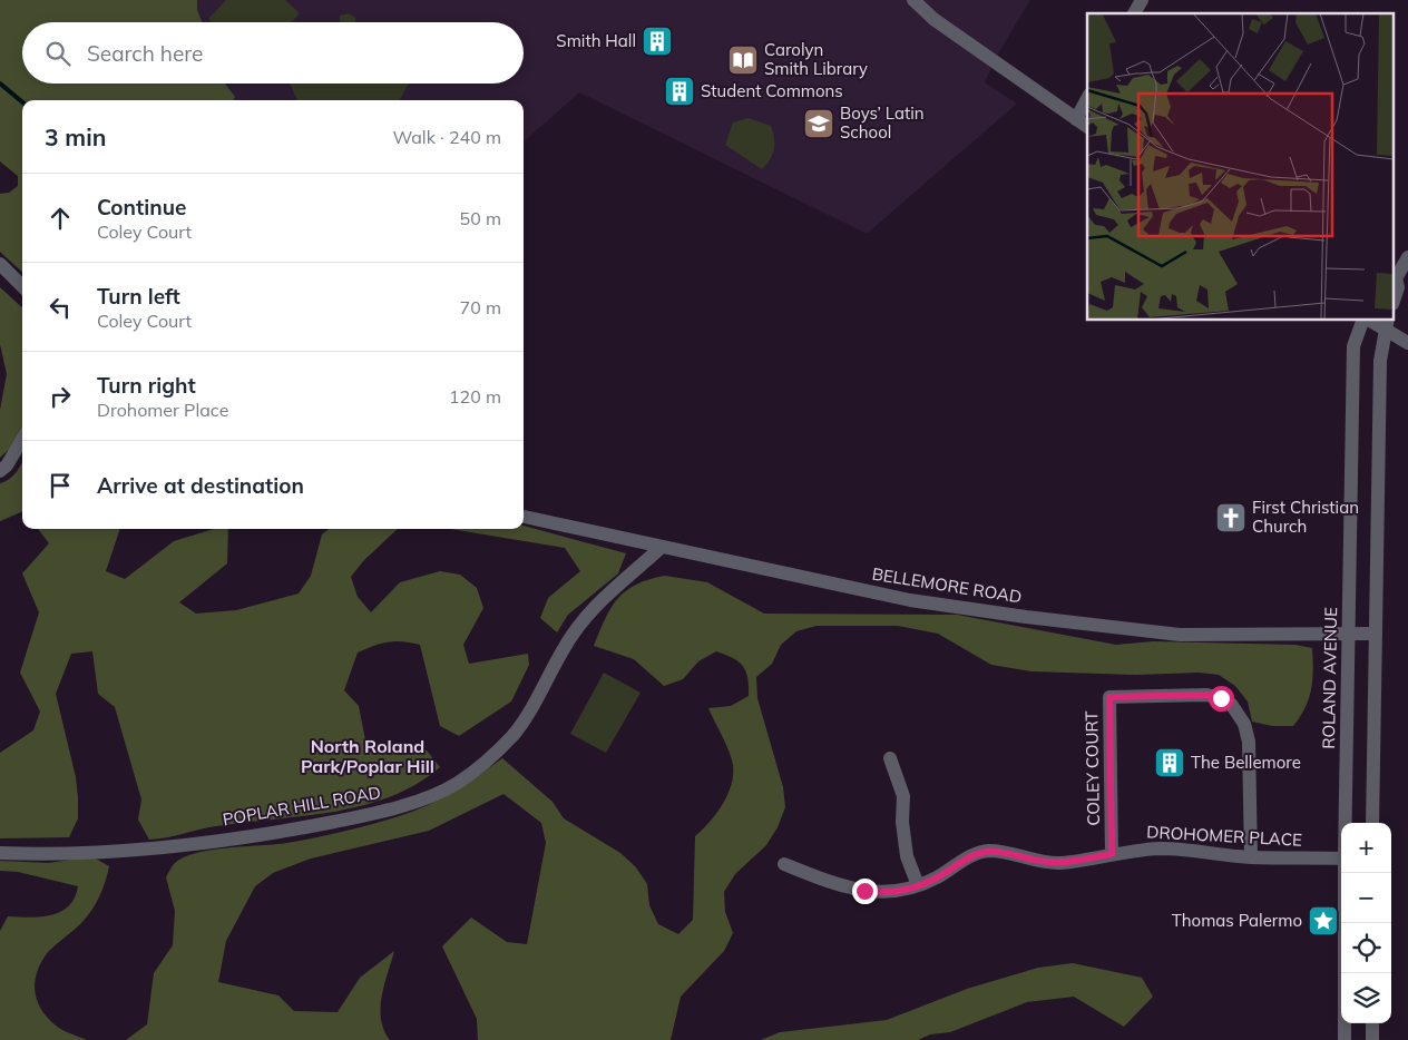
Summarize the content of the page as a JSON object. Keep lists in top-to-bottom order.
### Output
{
  "streets": {
    "street": [
      "BELLEMORE ROAD",
      "ROLAND AVENUE",
      "COLEY COURT",
      "POPLAR HILL ROAD",
      "DROHOMER PLACE"
    ]
  },
  "crossings": [
    ["BELLEMORE ROAD", "ROLAND AVENUE"],
    ["BELLEMORE ROAD", "POPLAR HILL ROAD"],
    ["COLEY COURT", "DROHOMER PLACE"]
  ],
  "districts": ["North Roland Park/Poplar Hill"],
  "places": {
    "building": ["Smith Hall", "Student Commons", "The Bellemore"],
    "library": ["Carolyn Smith Library"],
    "school or university": ["Boys’ Latin School"],
    "church": ["First Christian Church"],
    "place": ["Thomas Palermo"]
  },
  "page": {
    "search": "Search here",
    "heading": ["3 min", "Walk · 240 m"],
    "list": [
      ["Continue", "Coley Court", "50 m"],
      ["Turn left", "Coley Court", "70 m"],
      ["Turn right", "Drohomer Place", "120 m"],
      "Arrive at destination"
    ],
    "map_buttons": ["+", "−"]
  }
}
